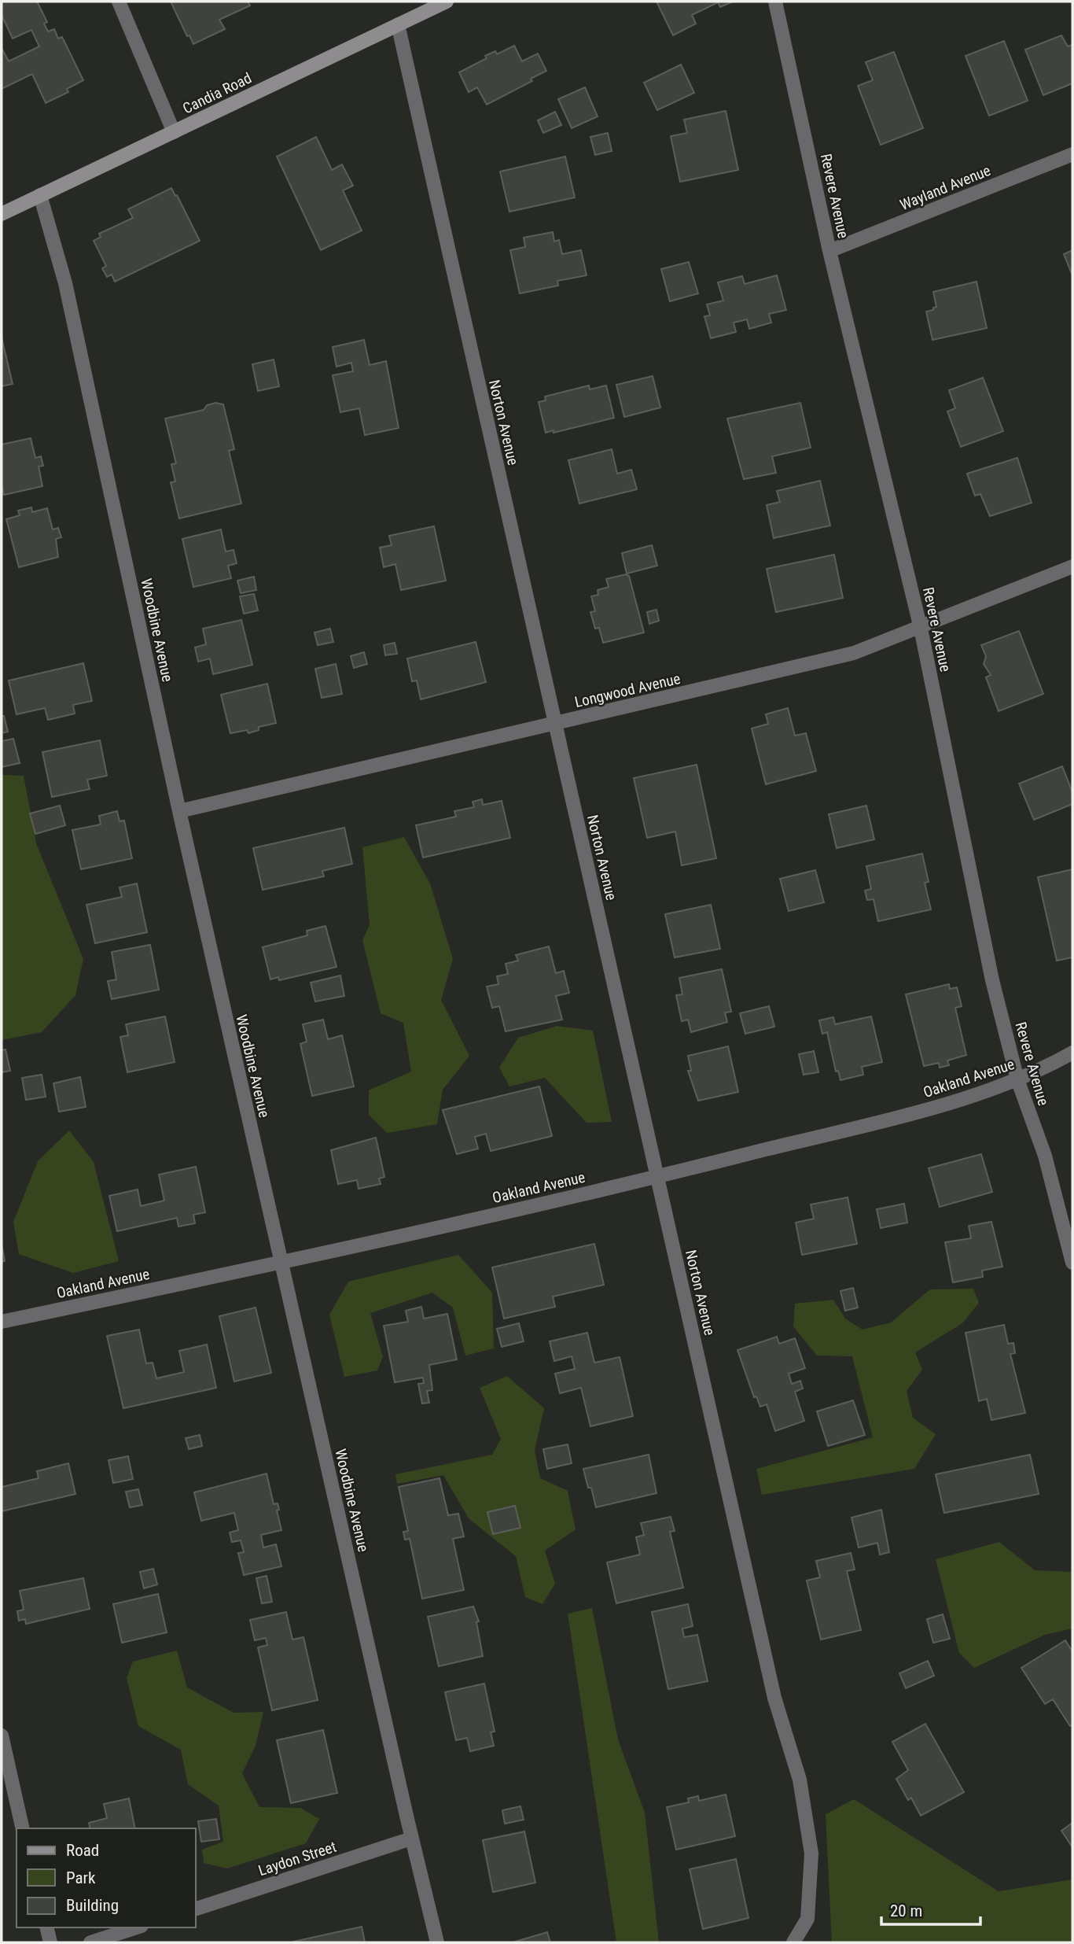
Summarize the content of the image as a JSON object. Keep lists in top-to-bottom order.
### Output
{
  "streets": {
    "main road": ["Candia Road"],
    "street": [
      "Wayland Avenue",
      "Revere Avenue",
      "Norton Avenue",
      "Woodbine Avenue",
      "Longwood Avenue",
      "Oakland Avenue",
      "Laydon Street"
    ]
  },
  "crossings": [
    ["Candia Road", "Norton Avenue"],
    ["Candia Road", "Woodbine Avenue"],
    ["Wayland Avenue", "Revere Avenue"],
    ["Revere Avenue", "Longwood Avenue"],
    ["Revere Avenue", "Oakland Avenue"],
    ["Norton Avenue", "Longwood Avenue"],
    ["Norton Avenue", "Oakland Avenue"],
    ["Woodbine Avenue", "Longwood Avenue"],
    ["Woodbine Avenue", "Oakland Avenue"],
    ["Woodbine Avenue", "Laydon Street"]
  ],
  "legend": ["Road", "Park", "Building"],
  "scale_bar": "20 m"
}
